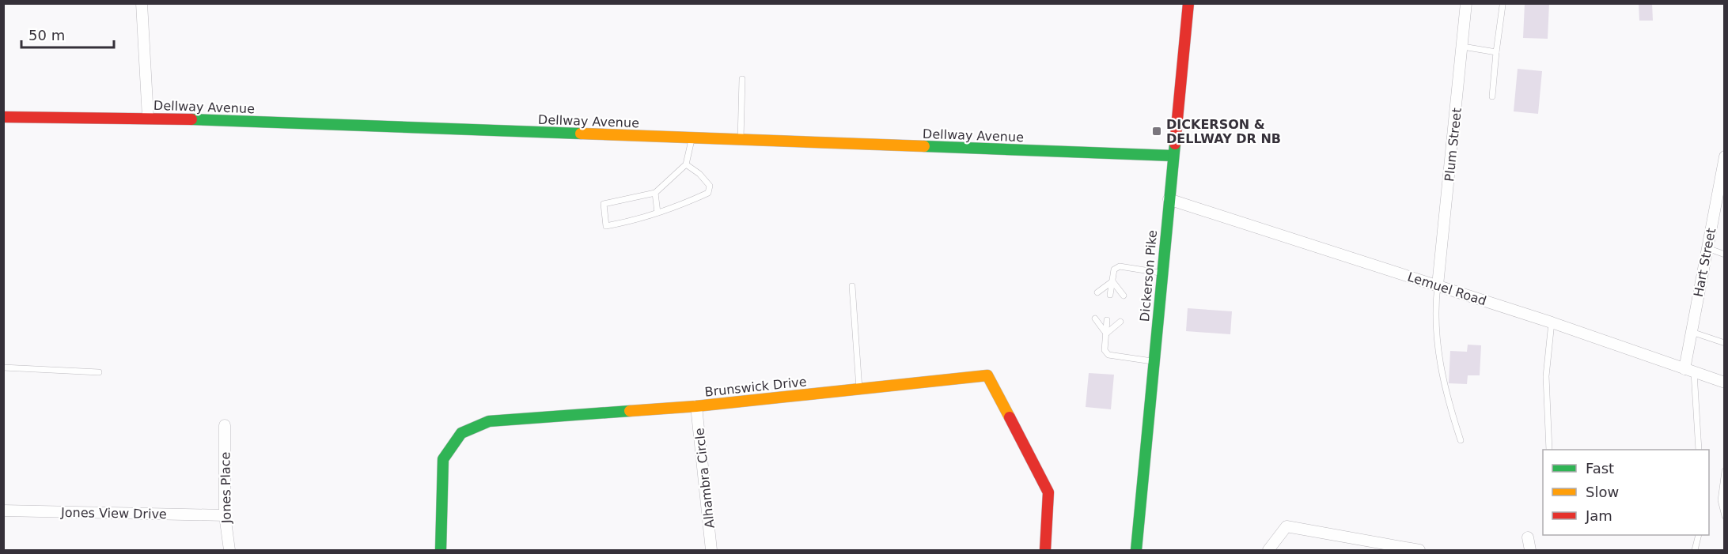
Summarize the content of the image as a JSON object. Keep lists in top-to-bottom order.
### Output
{
  "streets": {
    "street": [
      "Dellway Avenue",
      "Plum Street",
      "Hart Street",
      "Dickerson Pike",
      "Lemuel Road",
      "Brunswick Drive",
      "Alhambra Circle",
      "Jones Place",
      "Jones View Drive"
    ]
  },
  "crossings": [
    ["Dellway Avenue", "Dickerson Pike"],
    ["Plum Street", "Lemuel Road"],
    ["Hart Street", "Lemuel Road"],
    ["Dickerson Pike", "Lemuel Road"],
    ["Brunswick Drive", "Alhambra Circle"],
    ["Jones Place", "Jones View Drive"]
  ],
  "places": {
    "transit": ["DICKERSON & DELLWAY DR NB"]
  },
  "legend": ["Fast", "Slow", "Jam"],
  "scale_bar": "50 m"
}
